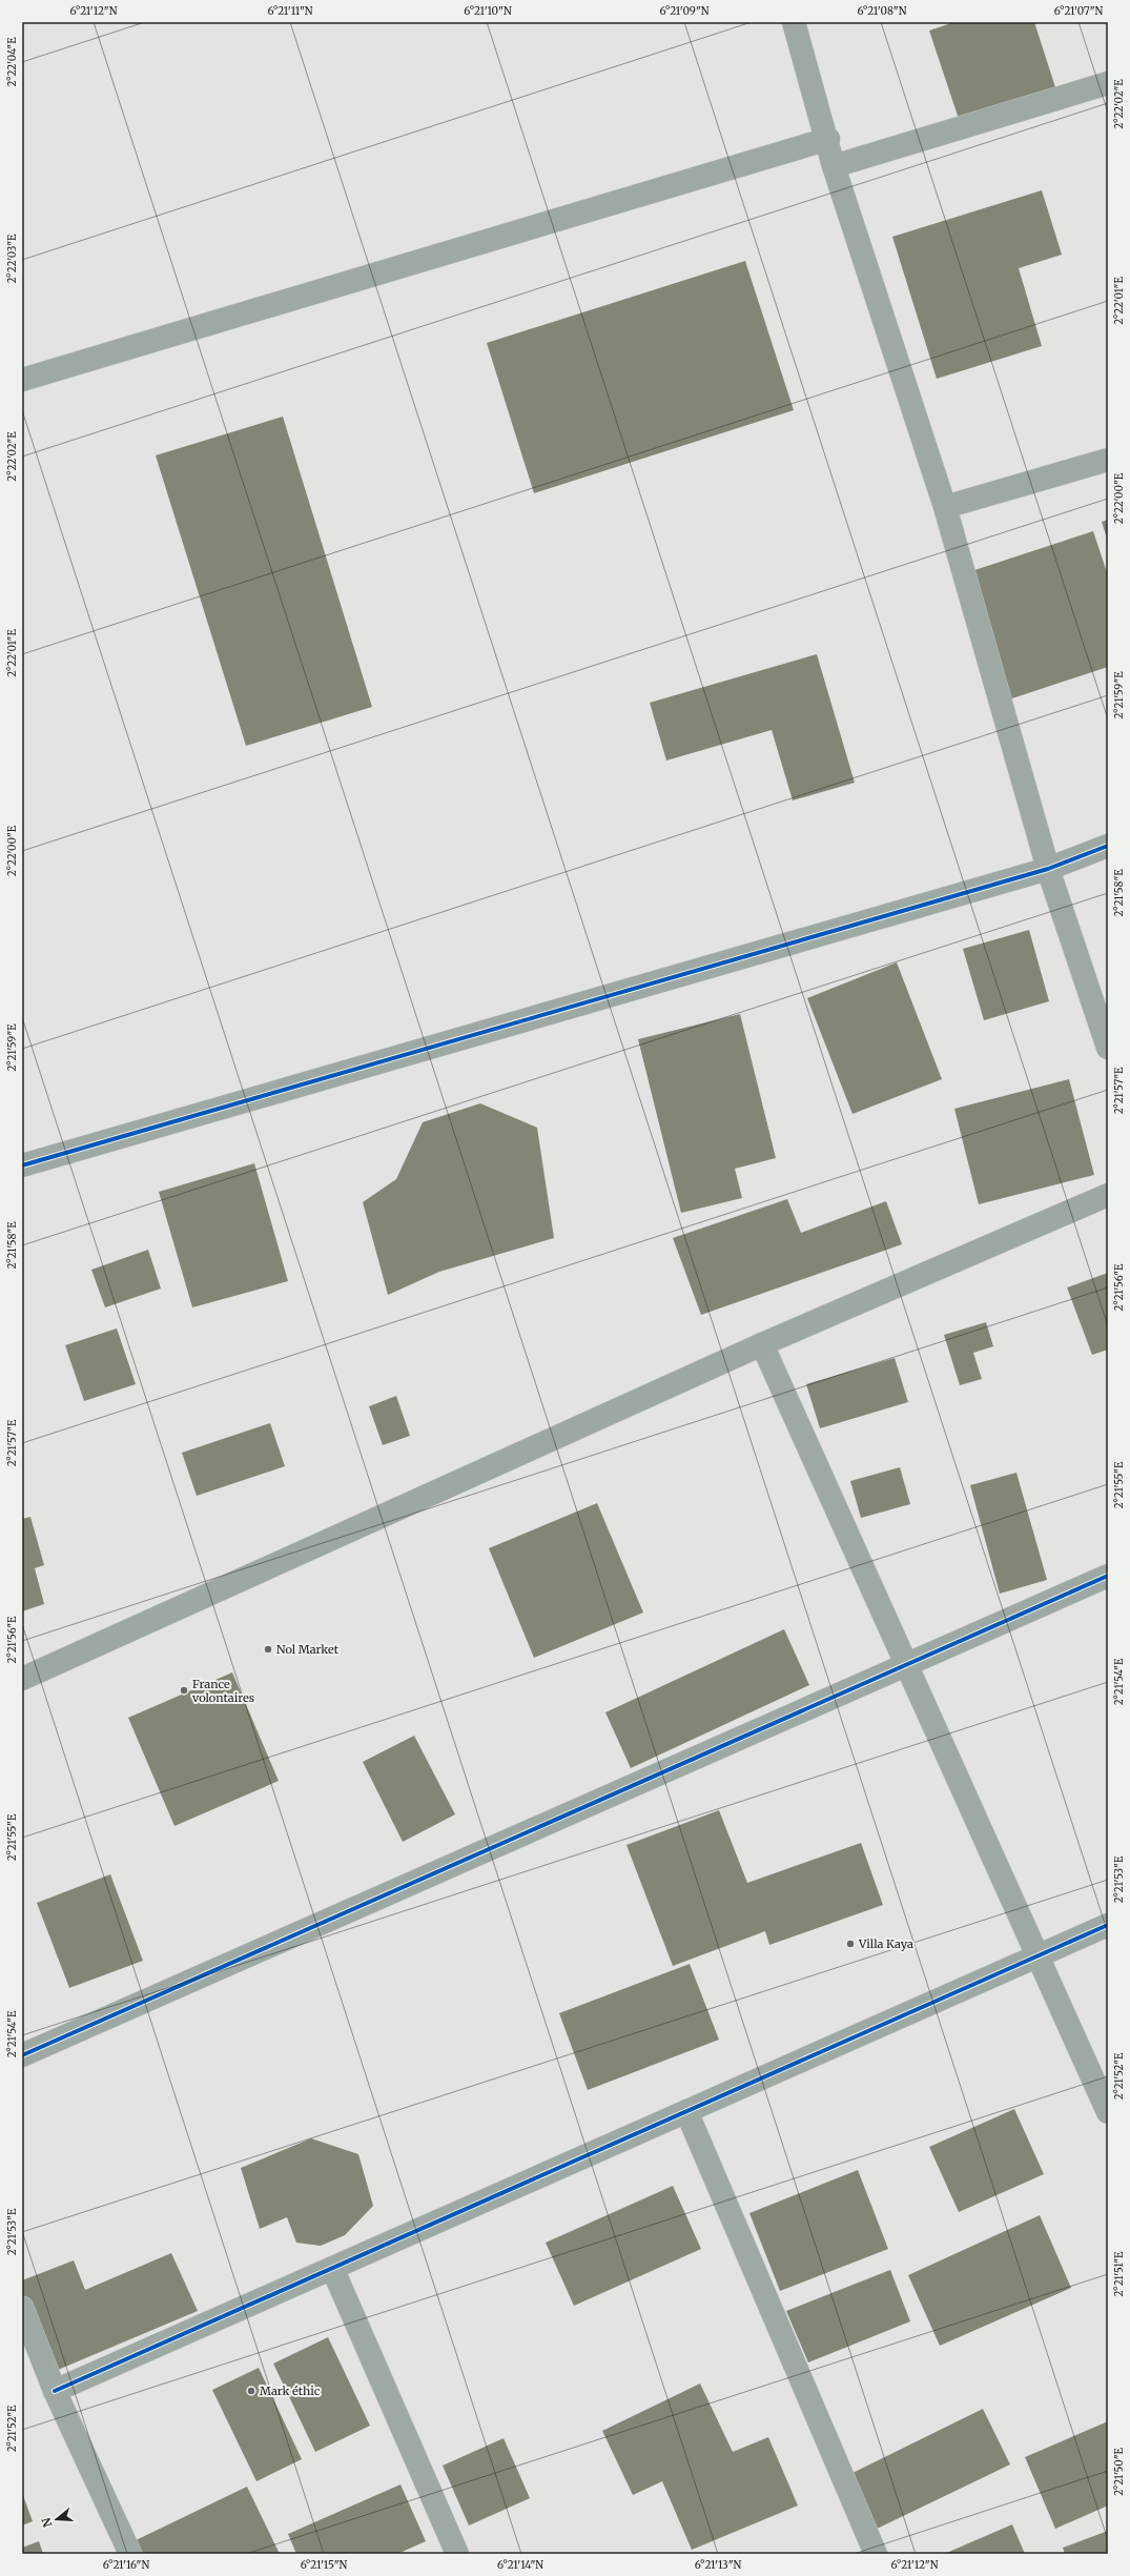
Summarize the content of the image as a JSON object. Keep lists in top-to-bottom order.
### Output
{
  "places": [
    "Nol Market",
    "France volontaires",
    "Villa Kaya",
    "Mark éthic"
  ],
  "north": "left",
  "coordinates": [
    "6°21'12\"N",
    "6°21'11\"N",
    "6°21'10\"N",
    "6°21'09\"N",
    "6°21'08\"N",
    "6°21'07\"N",
    "2°22'04\"E",
    "2°22'02\"E",
    "2°22'03\"E",
    "2°22'01\"E",
    "2°22'00\"E",
    "2°21'59\"E",
    "2°21'58\"E",
    "2°21'57\"E",
    "2°21'56\"E",
    "2°21'55\"E",
    "2°21'54\"E",
    "2°21'53\"E",
    "2°21'52\"E",
    "2°21'51\"E",
    "2°21'50\"E",
    "6°21'16\"N",
    "6°21'15\"N",
    "6°21'14\"N",
    "6°21'13\"N"
  ]
}
